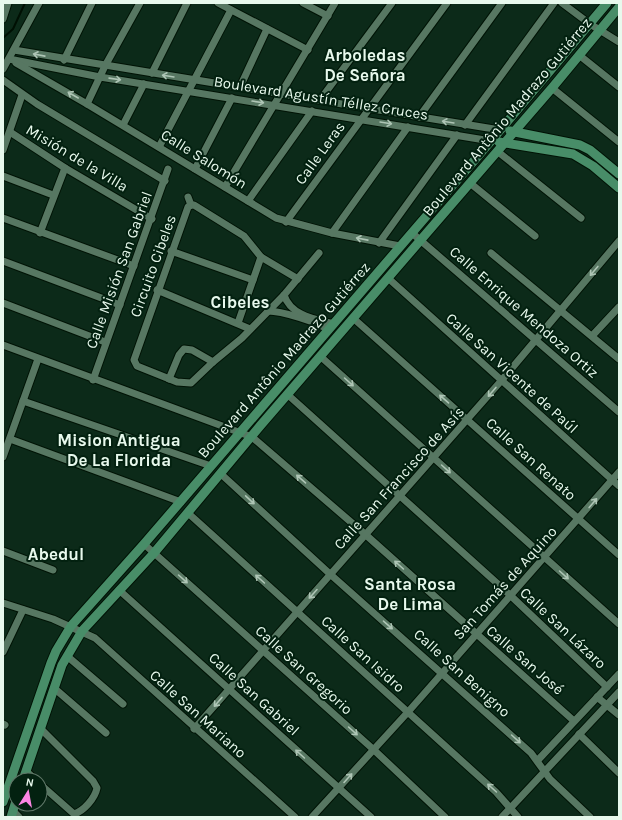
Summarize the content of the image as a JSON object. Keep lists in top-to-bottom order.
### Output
{
  "streets": {
    "street": [
      "Boulevard Agustín Téllez Cruces",
      "Boulevard Antônio Madrazo Gutiérrez",
      "Calle Leras",
      "Misión de la Villa",
      "Calle Salomón",
      "Circuito Cibeles",
      "Calle Misión San Gabriel",
      "Calle Enrique Mendoza Ortiz",
      "Calle San Vicente de Paúl",
      "Calle San Renato",
      "Calle San Francisco de Asís",
      "San Tomás de Aquino",
      "Calle San Lázaro",
      "Calle San Isidro",
      "Calle San José",
      "Calle San Gregorio",
      "Calle San Benigno",
      "Calle San Gabriel",
      "Calle San Mariano"
    ]
  },
  "crossings": [
    ["Boulevard Agustín Téllez Cruces", "Boulevard Antônio Madrazo Gutiérrez"],
    ["Boulevard Agustín Téllez Cruces", "Calle Leras"],
    ["Boulevard Agustín Téllez Cruces", "Calle Salomón"],
    ["Boulevard Antônio Madrazo Gutiérrez", "Calle Salomón"],
    ["Boulevard Antônio Madrazo Gutiérrez", "Calle Enrique Mendoza Ortiz"],
    ["Boulevard Antônio Madrazo Gutiérrez", "Calle San Vicente de Paúl"],
    ["Boulevard Antônio Madrazo Gutiérrez", "Calle San Renato"],
    ["Boulevard Antônio Madrazo Gutiérrez", "Calle San Lázaro"],
    ["Boulevard Antônio Madrazo Gutiérrez", "Calle San Isidro"],
    ["Boulevard Antônio Madrazo Gutiérrez", "Calle San José"],
    ["Boulevard Antônio Madrazo Gutiérrez", "Calle San Gregorio"],
    ["Boulevard Antônio Madrazo Gutiérrez", "Calle San Benigno"],
    ["Boulevard Antônio Madrazo Gutiérrez", "Calle San Gabriel"],
    ["Boulevard Antônio Madrazo Gutiérrez", "Calle San Mariano"],
    ["Calle Leras", "Calle Salomón"],
    ["Misión de la Villa", "Calle Misión San Gabriel"],
    ["Calle Misión San Gabriel", "Calle San José"],
    ["Calle Enrique Mendoza Ortiz", "Calle San Francisco de Asís"],
    ["Calle San Vicente de Paúl", "Calle San Francisco de Asís"],
    ["Calle San Vicente de Paúl", "San Tomás de Aquino"],
    ["Calle San Renato", "Calle San Francisco de Asís"],
    ["Calle San Renato", "San Tomás de Aquino"],
    ["Calle San Francisco de Asís", "Calle San Lázaro"],
    ["Calle San Francisco de Asís", "Calle San Isidro"],
    ["Calle San Francisco de Asís", "Calle San José"],
    ["Calle San Francisco de Asís", "Calle San Gregorio"],
    ["Calle San Francisco de Asís", "Calle San Benigno"],
    ["Calle San Francisco de Asís", "Calle San Gabriel"],
    ["Calle San Francisco de Asís", "Calle San Mariano"],
    ["San Tomás de Aquino", "Calle San Lázaro"],
    ["San Tomás de Aquino", "Calle San Isidro"],
    ["San Tomás de Aquino", "Calle San José"],
    ["San Tomás de Aquino", "Calle San Gregorio"],
    ["San Tomás de Aquino", "Calle San Benigno"],
    ["San Tomás de Aquino", "Calle San Gabriel"]
  ],
  "one_way": [
    "Calle San Francisco de Asís",
    "Calle San Isidro",
    "Calle San José",
    "Calle San Gregorio",
    "Calle San Benigno",
    "Calle San Gabriel"
  ],
  "districts": [
    "Arboledas De Señora",
    "Cibeles",
    "Mision Antigua De La Florida",
    "Abedul",
    "Santa Rosa De Lima"
  ],
  "north": "top"
}
